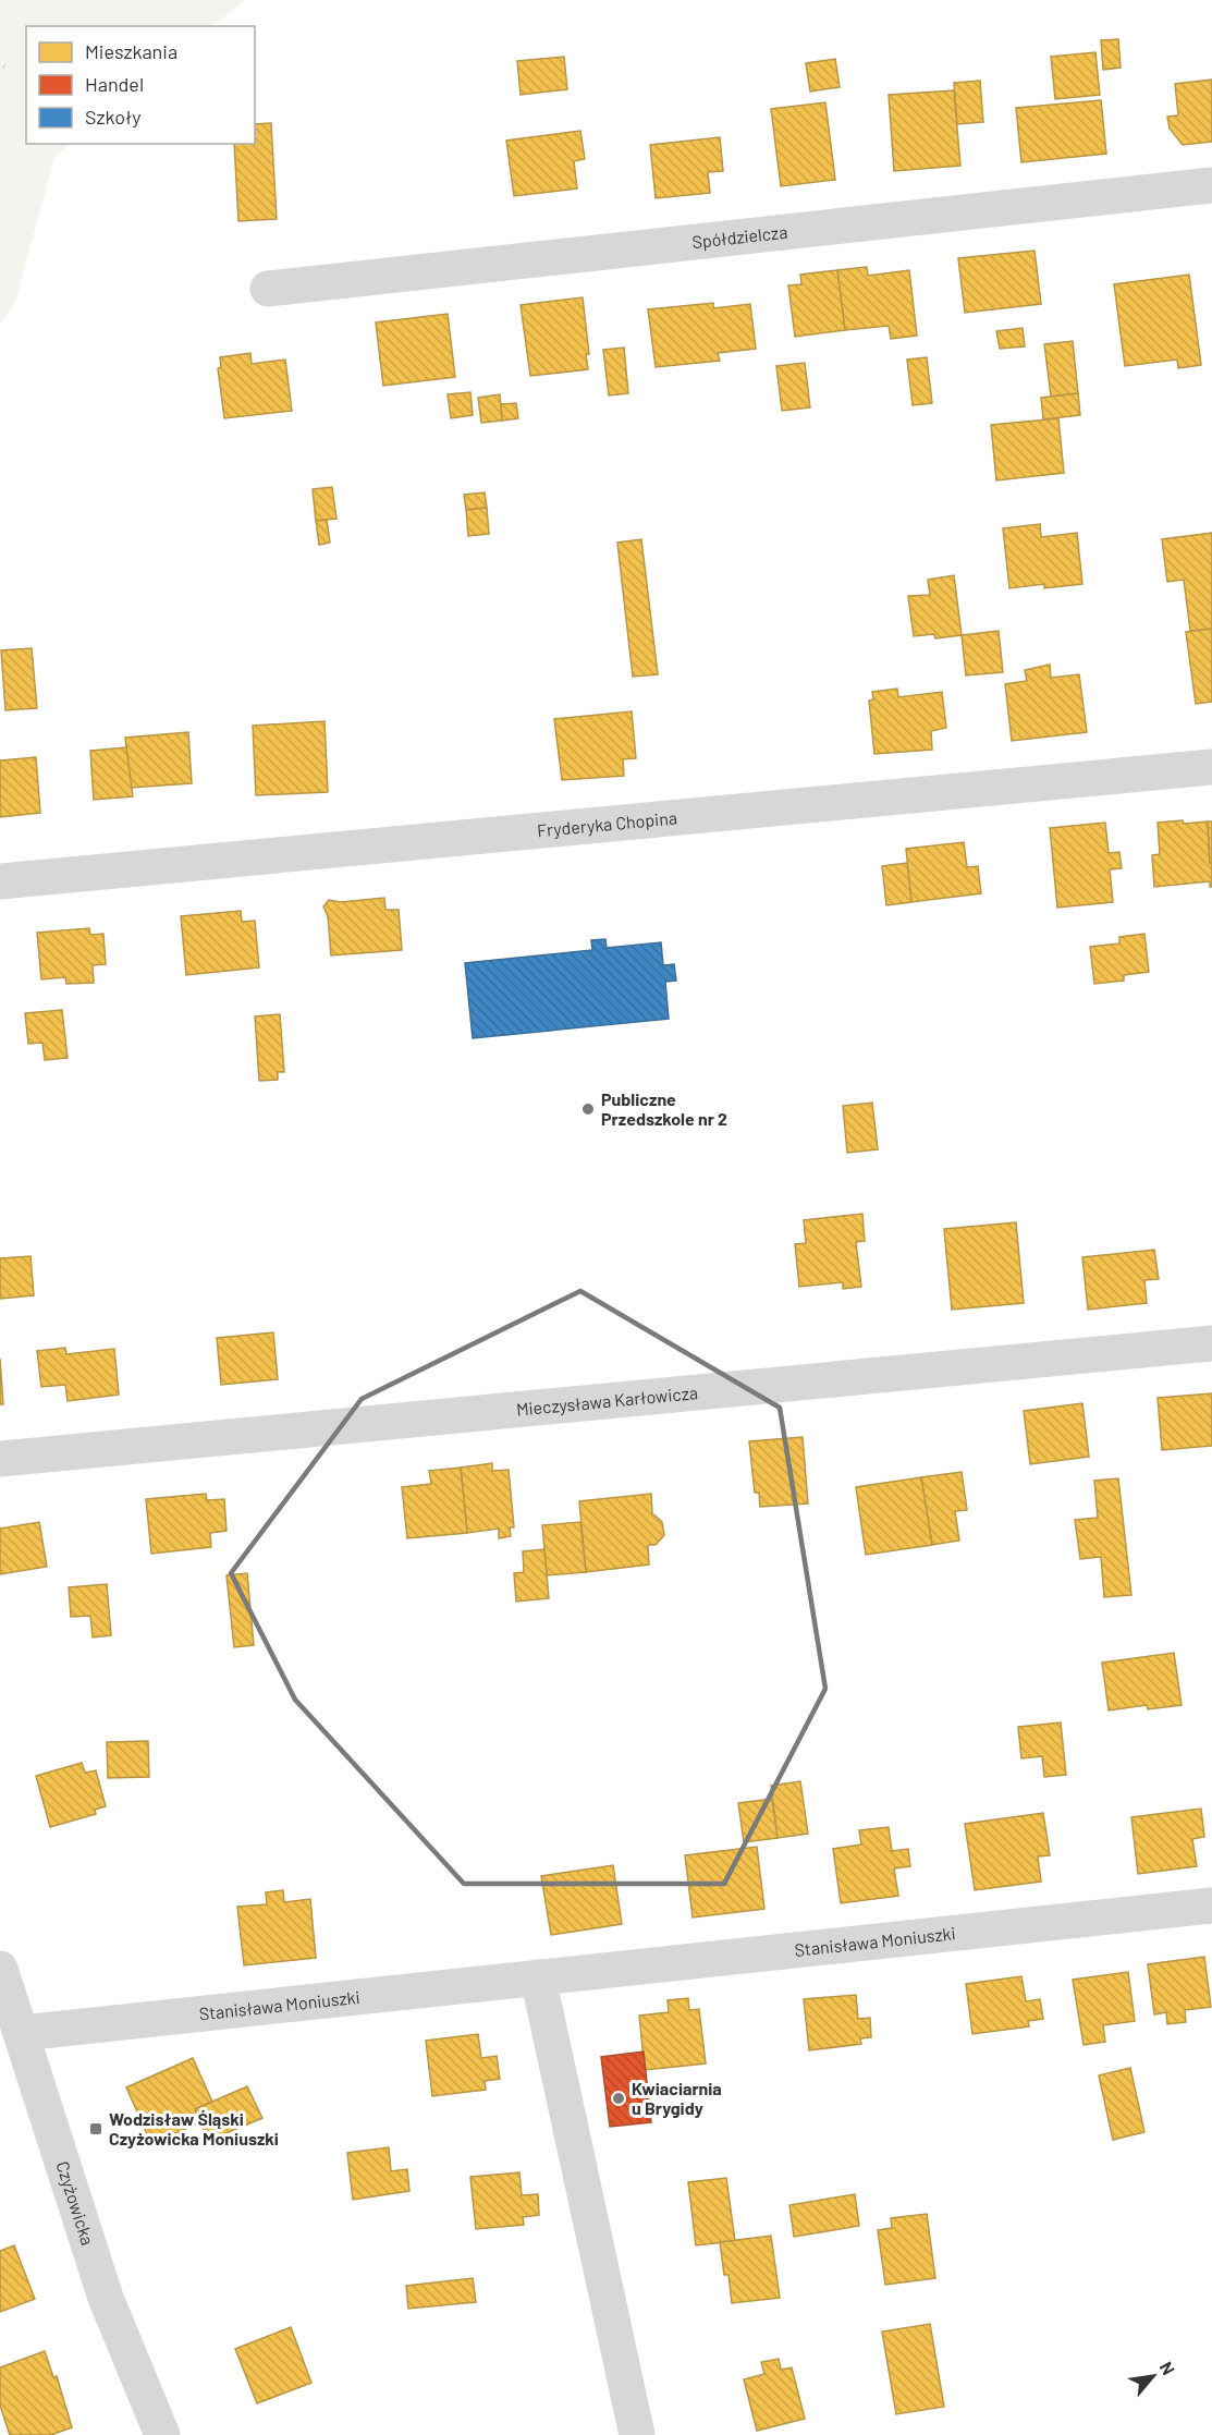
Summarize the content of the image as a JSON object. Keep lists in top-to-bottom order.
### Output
{
  "streets": {
    "street": [
      "Spółdzielcza",
      "Fryderyka Chopina",
      "Mieczysława Karłowicza",
      "Stanisława Moniuszki",
      "Czyżowicka"
    ]
  },
  "crossings": [
    ["Stanisława Moniuszki", "Czyżowicka"]
  ],
  "places": {
    "other": ["Publiczne Przedszkole nr 2", "Kwiaciarnia u Brygidy"],
    "transit": ["Wodzisław Śląski Czyżowicka Moniuszki"]
  },
  "legend": ["Mieszkania", "Handel", "Szkoły"],
  "north": "top right"
}
